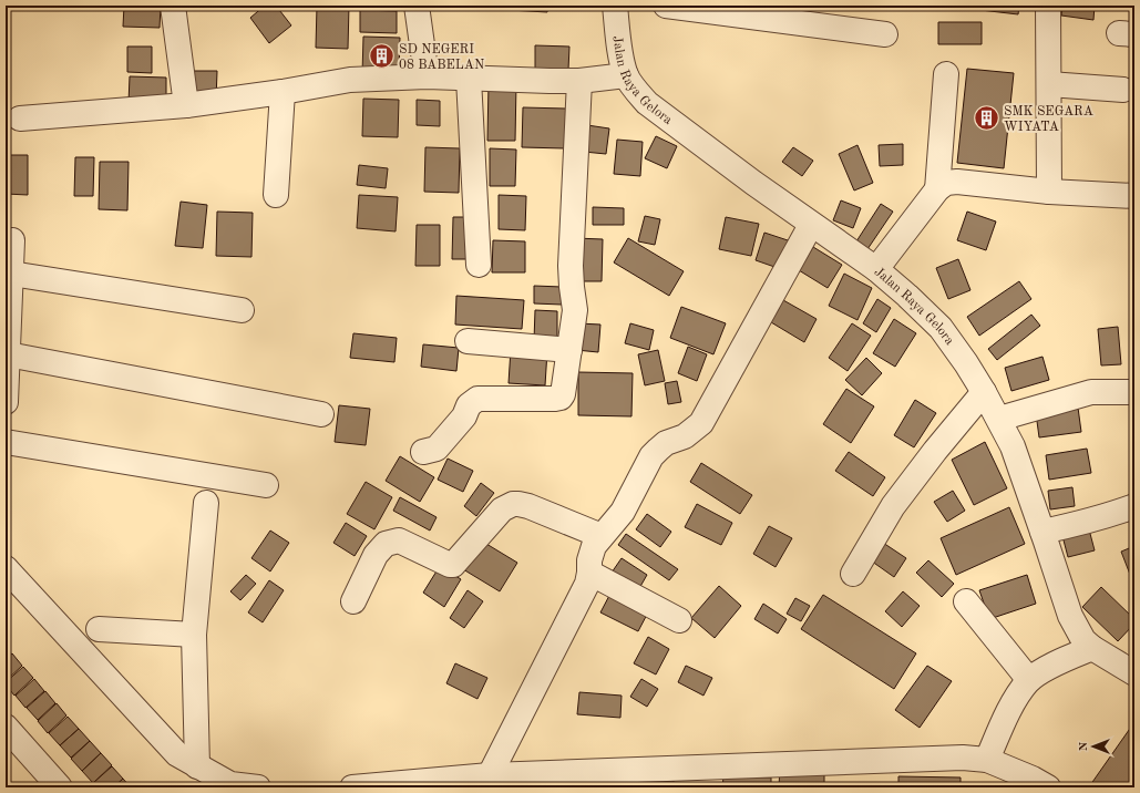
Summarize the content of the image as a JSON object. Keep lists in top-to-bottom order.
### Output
{
  "streets": {
    "street": ["Jalan Raya Gelora"]
  },
  "places": {
    "building": ["SD NEGERI 08 BABELAN", "SMK SEGARA WIYATA"]
  },
  "north": "left"
}
